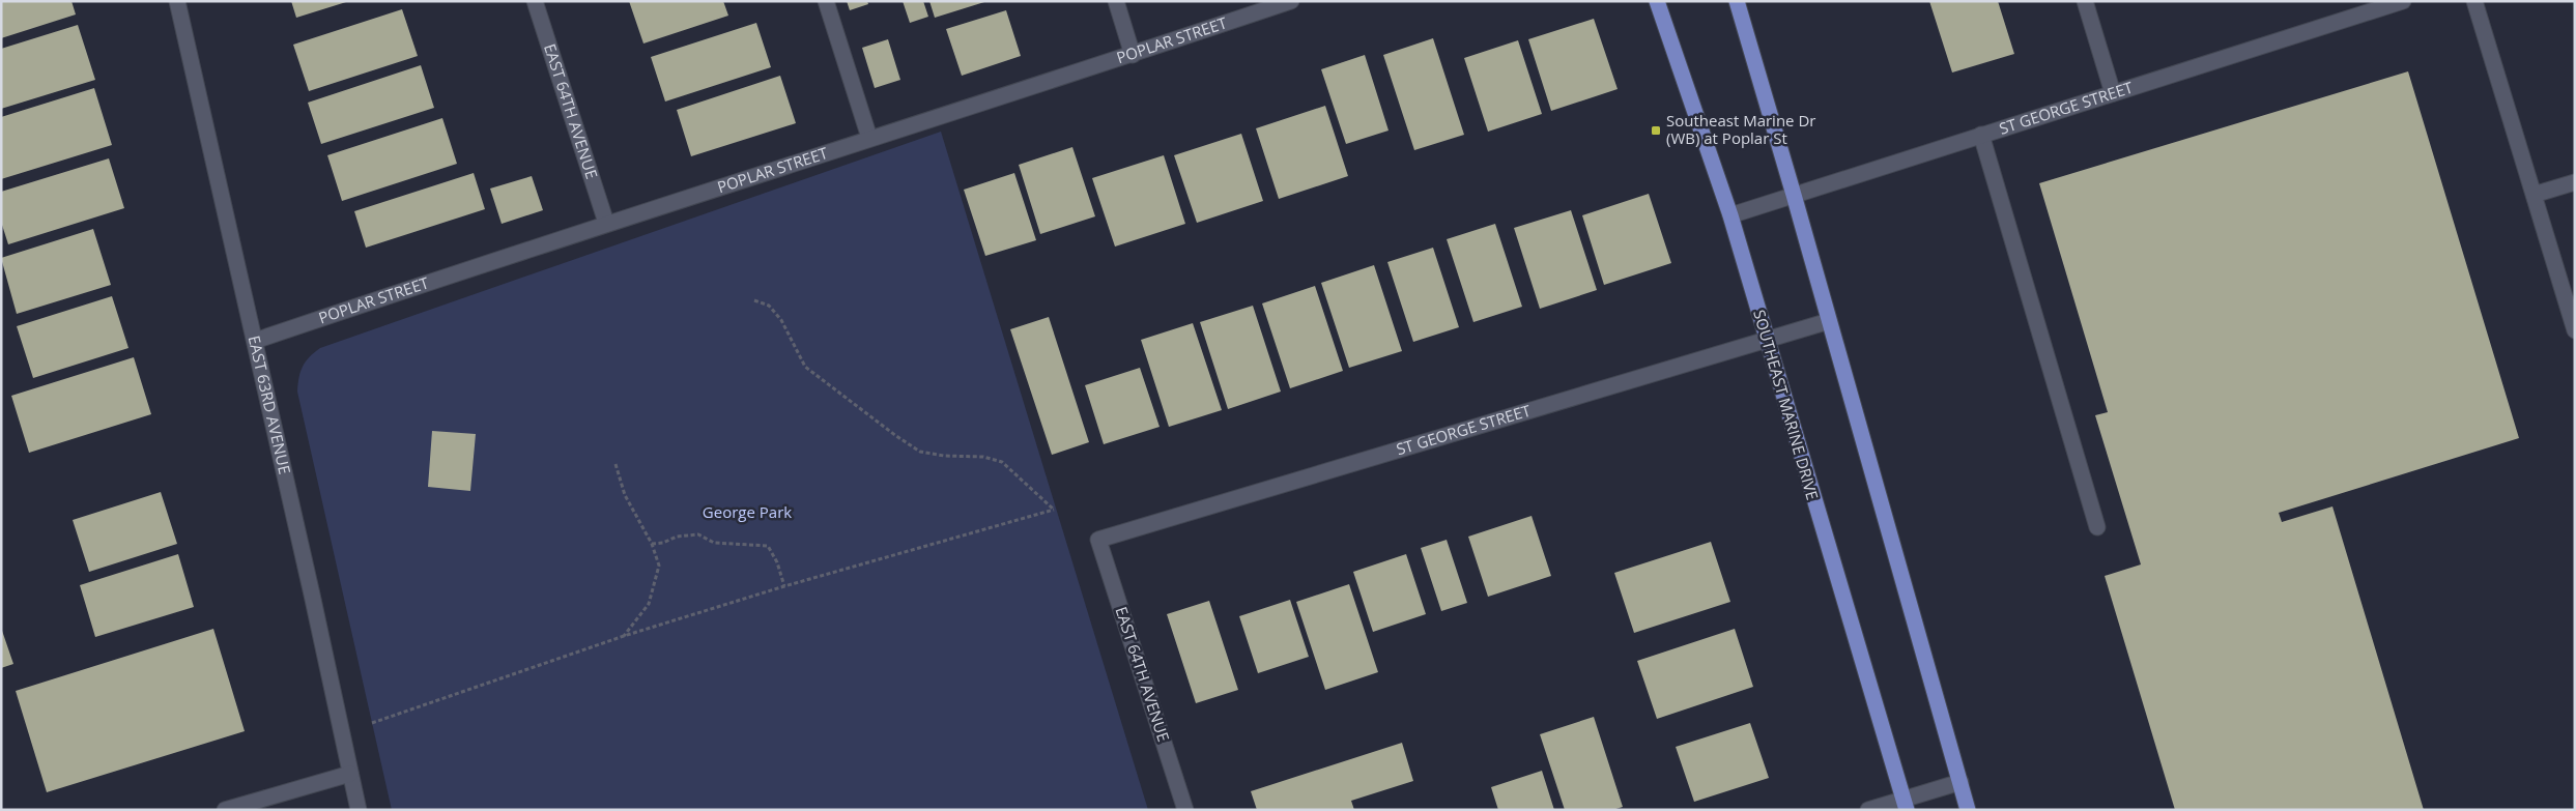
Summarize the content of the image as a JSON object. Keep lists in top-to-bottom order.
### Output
{
  "streets": {
    "main road": ["SOUTHEAST MARINE DRIVE"],
    "street": [
      "POPLAR STREET",
      "ST GEORGE STREET",
      "EAST 64TH AVENUE",
      "EAST 63RD AVENUE"
    ]
  },
  "crossings": [
    ["POPLAR STREET", "EAST 64TH AVENUE"],
    ["POPLAR STREET", "EAST 63RD AVENUE"],
    ["ST GEORGE STREET", "EAST 64TH AVENUE"],
    ["ST GEORGE STREET", "SOUTHEAST MARINE DRIVE"]
  ],
  "parks": ["George Park"],
  "places": {
    "transit": ["Southeast Marine Dr (WB) at Poplar St"]
  }
}
